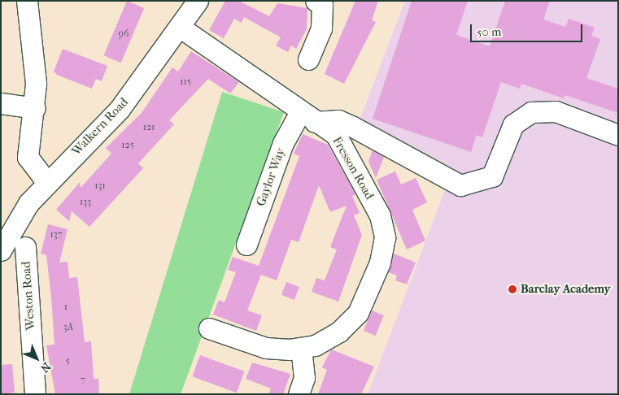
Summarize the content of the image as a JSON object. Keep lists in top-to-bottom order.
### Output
{
  "streets": {
    "street": [
      "Walkern Road",
      "Fresson Road",
      "Gaylor Way",
      "Weston Road"
    ]
  },
  "crossings": [
    ["Walkern Road", "Fresson Road"],
    ["Fresson Road", "Gaylor Way"]
  ],
  "places": ["Barclay Academy"],
  "house_numbers": [
    "96",
    "115",
    "121",
    "125",
    "131",
    "133",
    "137",
    "1",
    "3A",
    "5",
    "7"
  ],
  "scale_bar": "50 m",
  "north": "bottom right"
}
